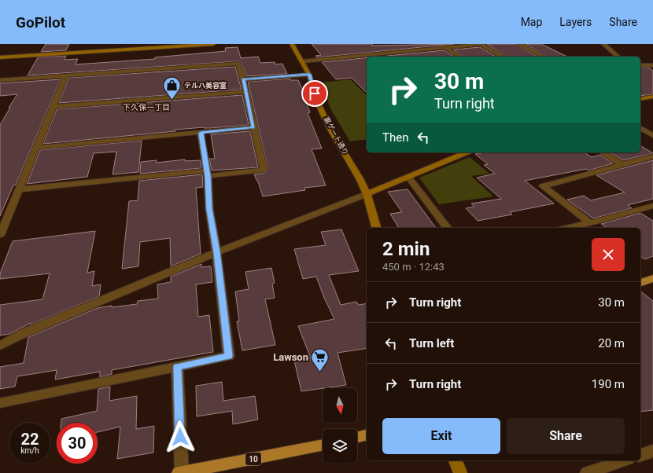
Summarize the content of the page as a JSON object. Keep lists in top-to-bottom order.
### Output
{
  "streets": {
    "main road": ["10"],
    "street": ["裏ゲート通り"]
  },
  "districts": ["下久保一丁目"],
  "places": {
    "shop": ["テルハ美容室"],
    "supermarket": ["Lawson"]
  },
  "north": "bottom",
  "page": {
    "header": "GoPilot",
    "nav": ["Map", "Layers", "Share"],
    "turn": ["30 m", "Turn right"],
    "then": "Then",
    "heading": ["2 min", "450 m · 12:43"],
    "list": [
      {
        "name": "Turn right",
        "value": "30 m"
      },
      {
        "name": "Turn left",
        "value": "20 m"
      },
      {
        "name": "Turn right",
        "value": "190 m"
      }
    ],
    "buttons": ["Exit", "Share"],
    "speed": "22 km/h",
    "limit": "30"
  }
}
